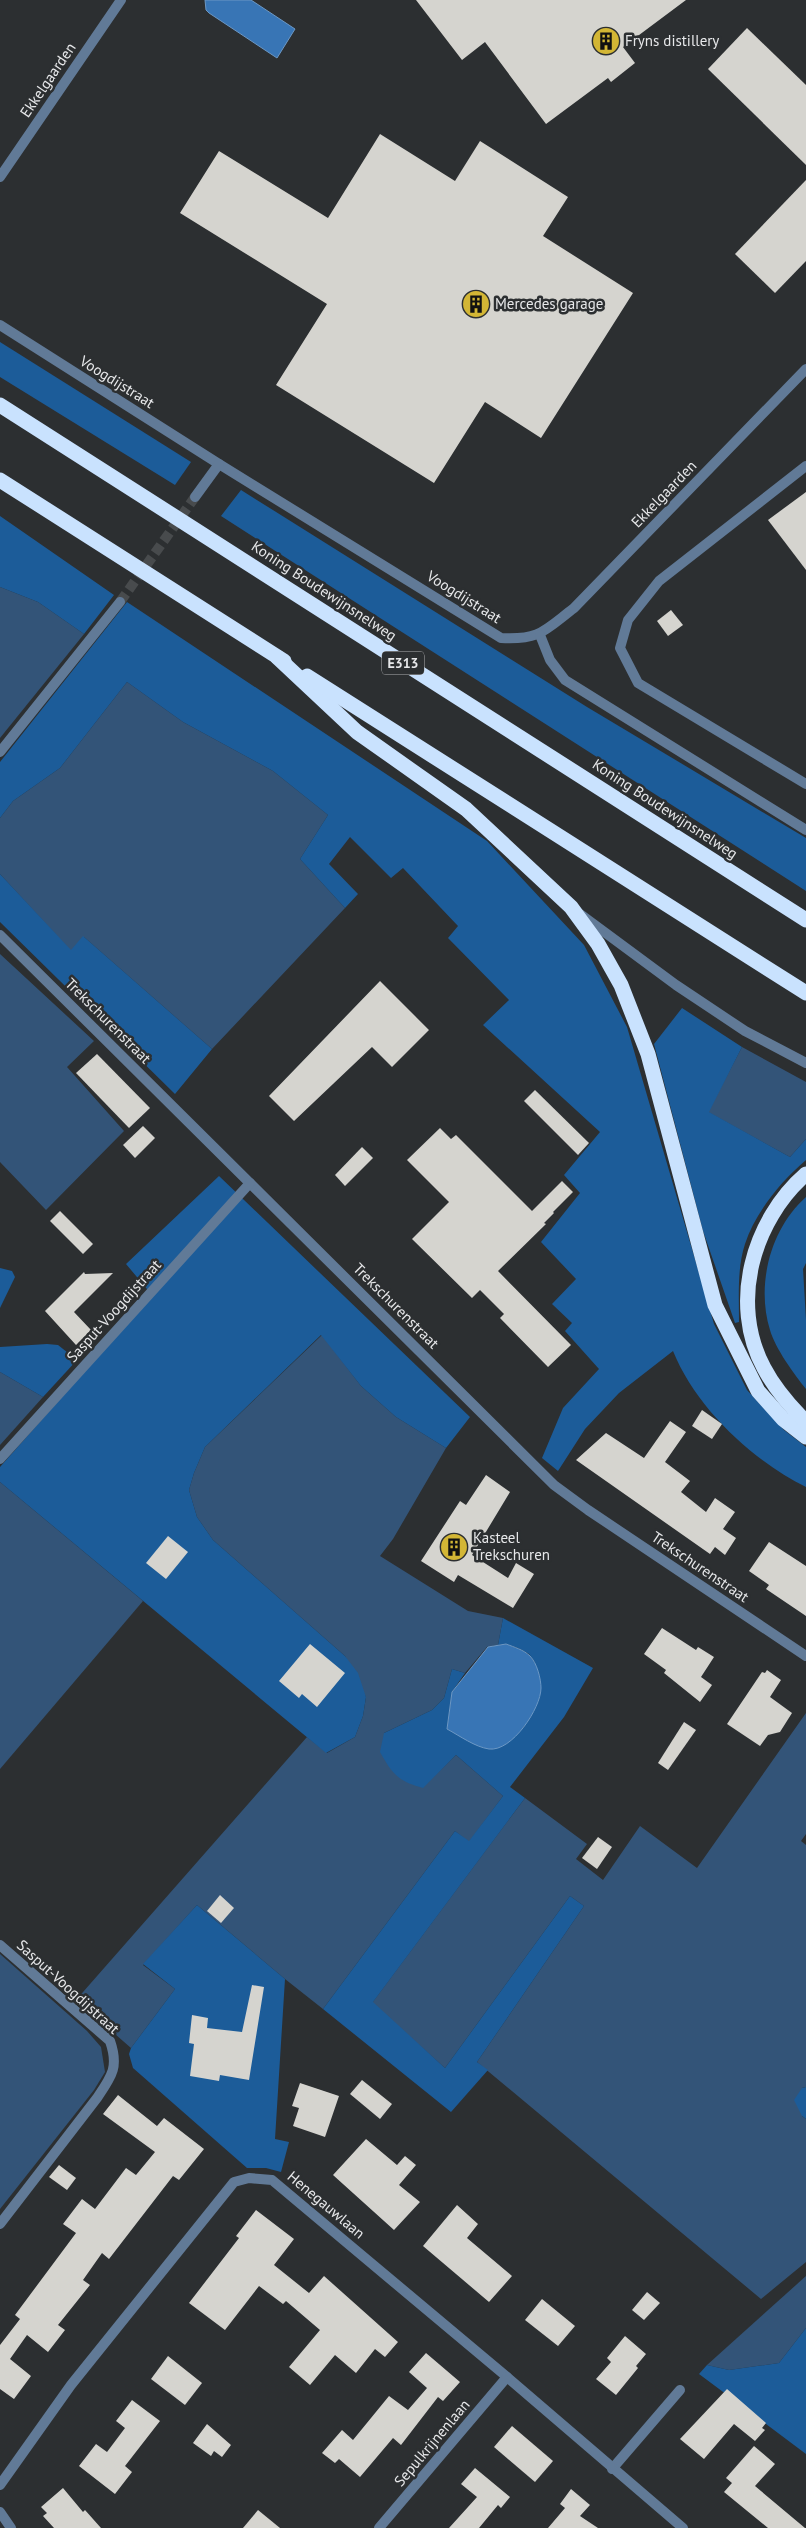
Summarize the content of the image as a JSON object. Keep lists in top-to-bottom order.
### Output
{
  "streets": {
    "highway": ["Koning Boudewijnsnelweg", "E313"],
    "street": [
      "Ekkelgaarden",
      "Voogdijstraat",
      "Trekschurenstraat",
      "Sasput-Voogdijstraat",
      "Henegauwlaan",
      "Sepulkrijnenlaan"
    ]
  },
  "crossings": [
    ["Ekkelgaarden", "Voogdijstraat"],
    ["Trekschurenstraat", "Sasput-Voogdijstraat"],
    ["Henegauwlaan", "Sepulkrijnenlaan"]
  ],
  "places": {
    "building": ["Fryns distillery", "Mercedes garage", "Kasteel Trekschuren"]
  }
}
